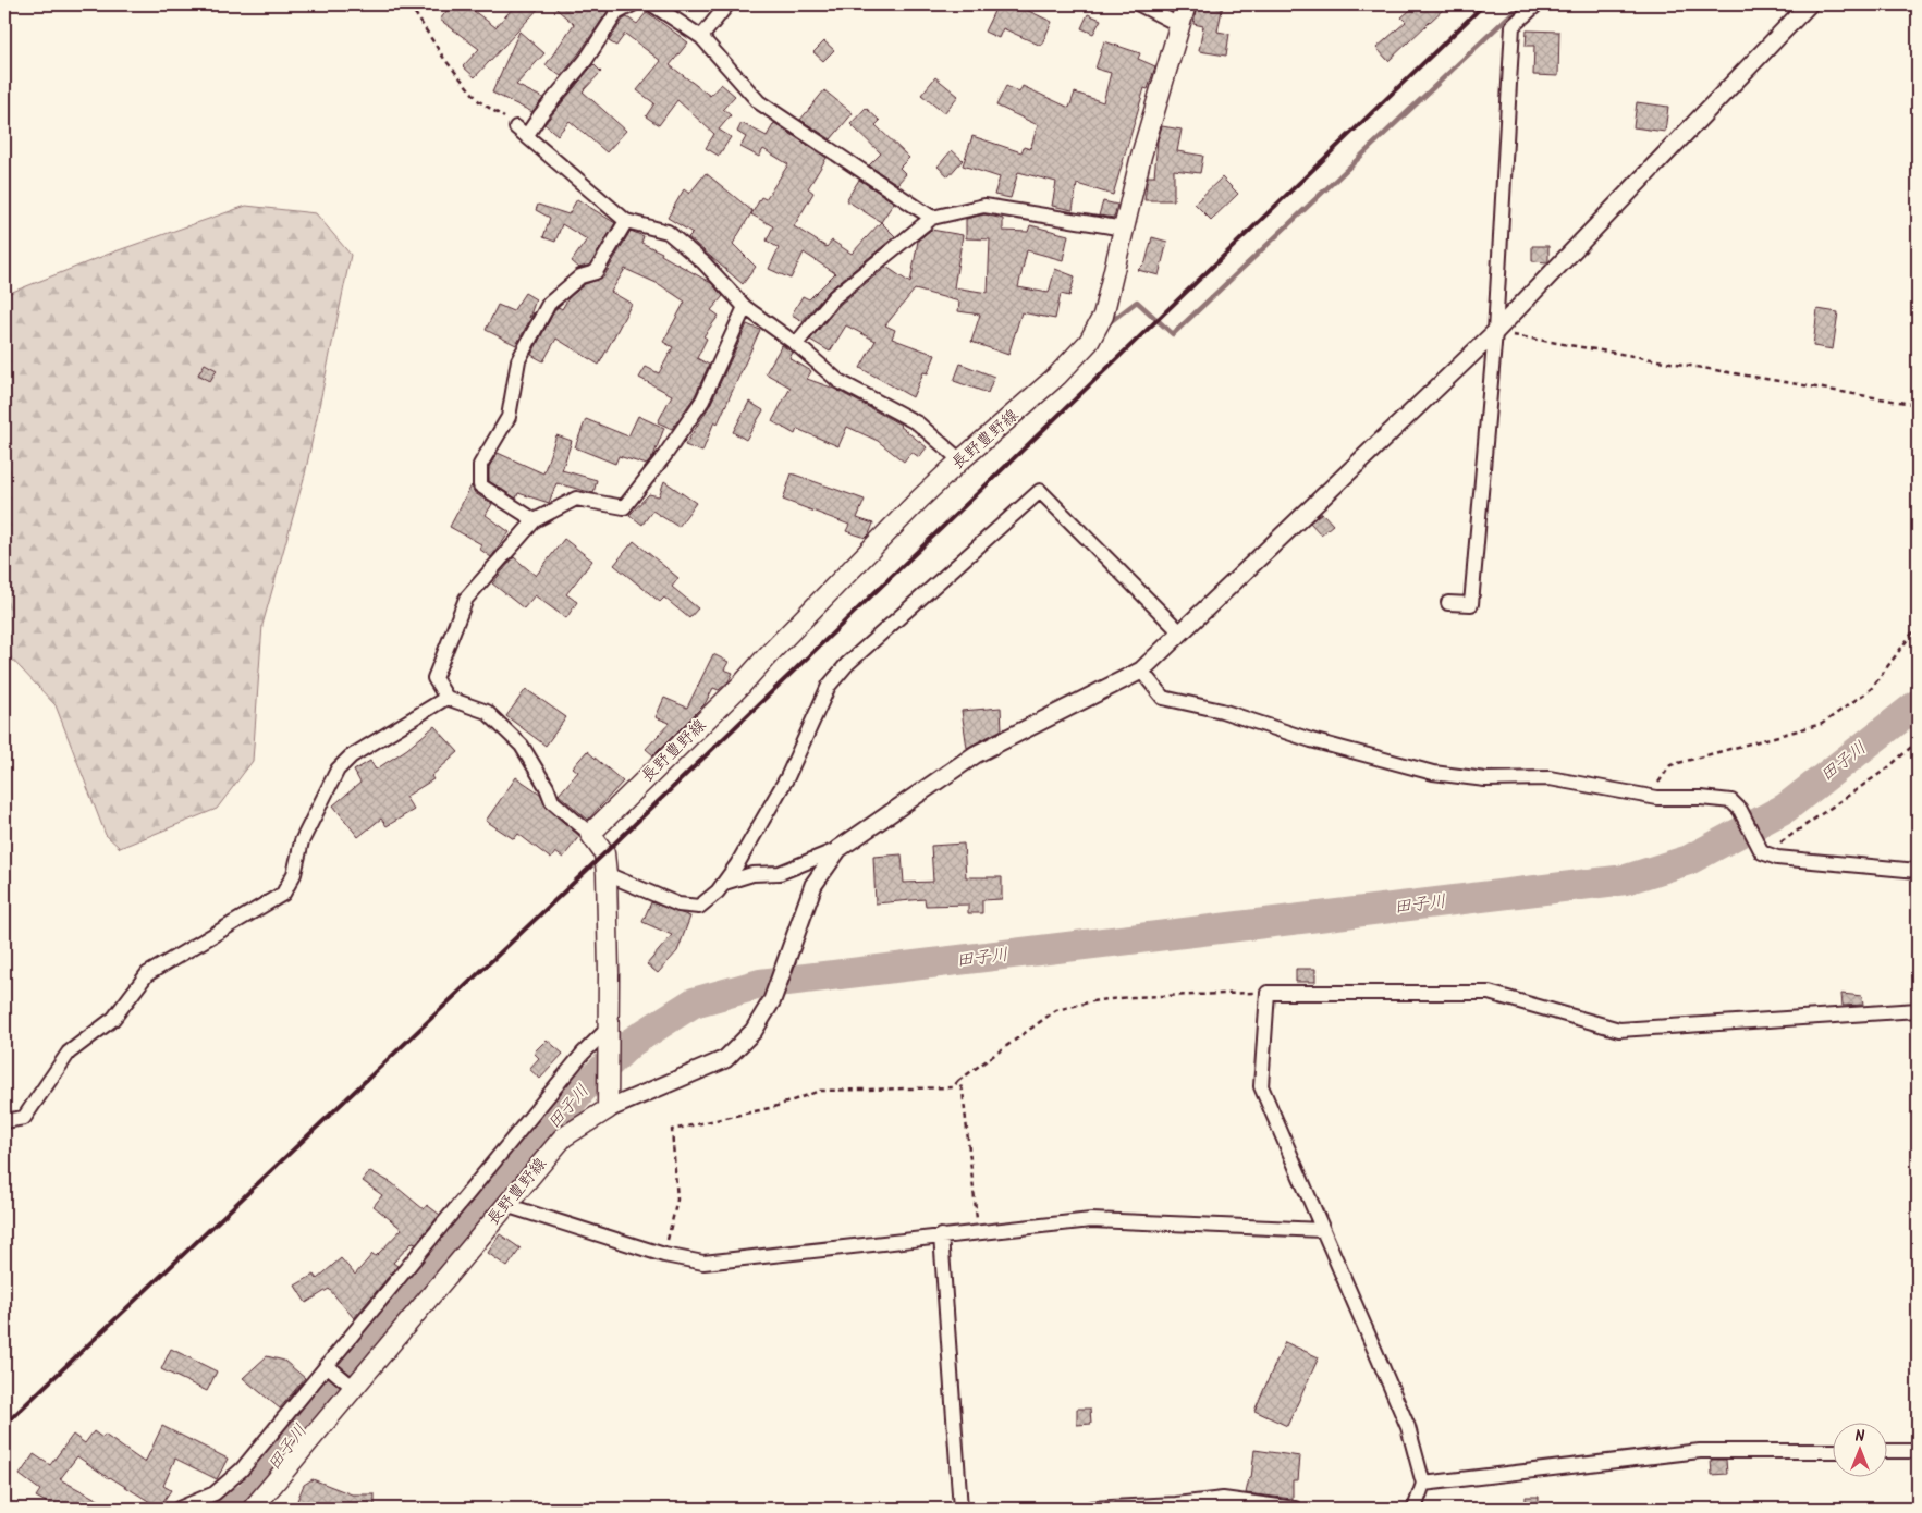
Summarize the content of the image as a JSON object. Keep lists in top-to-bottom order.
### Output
{
  "streets": {
    "main road": ["長野豊野線"]
  },
  "water": ["田子川"],
  "north": "top"
}
